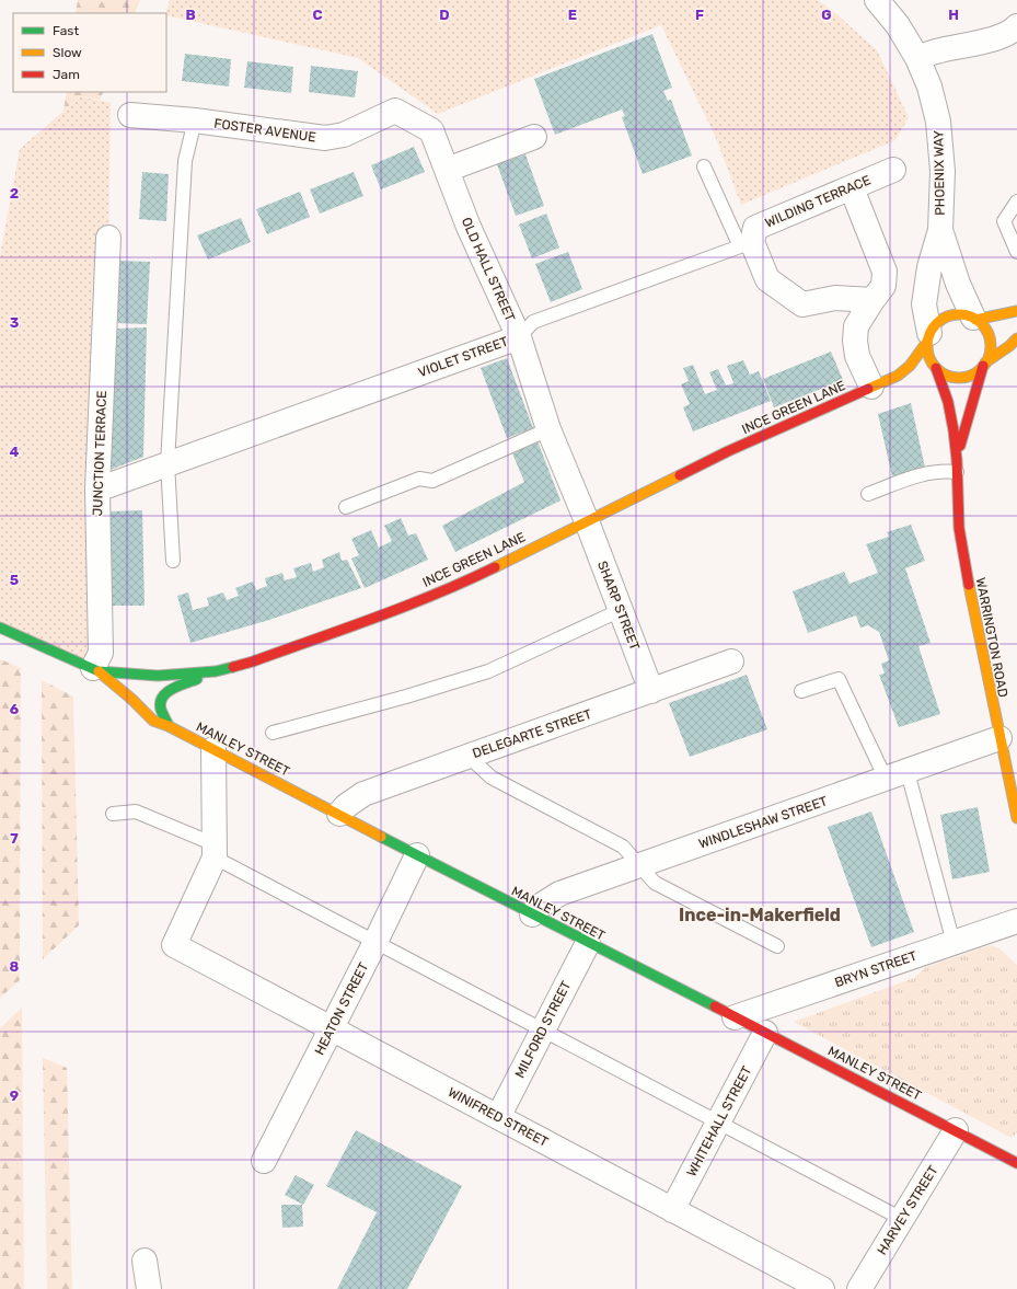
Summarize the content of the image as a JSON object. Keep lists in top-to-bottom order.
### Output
{
  "streets": {
    "street": [
      "FOSTER AVENUE",
      "PHOENIX WAY",
      "WILDING TERRACE",
      "OLD HALL STREET",
      "VIOLET STREET",
      "INCE GREEN LANE",
      "JUNCTION TERRACE",
      "SHARP STREET",
      "WARRINGTON ROAD",
      "DELEGARTE STREET",
      "MANLEY STREET",
      "WINDLESHAW STREET",
      "BRYN STREET",
      "HEATON STREET",
      "MILFORD STREET",
      "WINIFRED STREET",
      "WHITEHALL STREET",
      "HARVEY STREET"
    ]
  },
  "crossings": [
    ["FOSTER AVENUE", "OLD HALL STREET"],
    ["PHOENIX WAY", "INCE GREEN LANE"],
    ["PHOENIX WAY", "WARRINGTON ROAD"],
    ["WILDING TERRACE", "VIOLET STREET"],
    ["OLD HALL STREET", "VIOLET STREET"],
    ["OLD HALL STREET", "INCE GREEN LANE"],
    ["OLD HALL STREET", "SHARP STREET"],
    ["VIOLET STREET", "JUNCTION TERRACE"],
    ["INCE GREEN LANE", "JUNCTION TERRACE"],
    ["INCE GREEN LANE", "SHARP STREET"],
    ["INCE GREEN LANE", "WARRINGTON ROAD"],
    ["INCE GREEN LANE", "MANLEY STREET"],
    ["JUNCTION TERRACE", "MANLEY STREET"],
    ["SHARP STREET", "DELEGARTE STREET"],
    ["WARRINGTON ROAD", "WINDLESHAW STREET"],
    ["DELEGARTE STREET", "MANLEY STREET"],
    ["MANLEY STREET", "WINDLESHAW STREET"],
    ["MANLEY STREET", "BRYN STREET"],
    ["MANLEY STREET", "HEATON STREET"],
    ["MANLEY STREET", "MILFORD STREET"],
    ["MANLEY STREET", "WHITEHALL STREET"],
    ["MANLEY STREET", "HARVEY STREET"],
    ["HEATON STREET", "WINIFRED STREET"],
    ["MILFORD STREET", "WINIFRED STREET"],
    ["WINIFRED STREET", "WHITEHALL STREET"]
  ],
  "districts": ["Ince-in-Makerfield"],
  "legend": ["Fast", "Slow", "Jam"],
  "grid": {
    "columns": [
      "B",
      "C",
      "D",
      "E",
      "F",
      "G",
      "H"
    ],
    "rows": [
      "2",
      "3",
      "4",
      "5",
      "6",
      "7",
      "8",
      "9"
    ]
  }
}
